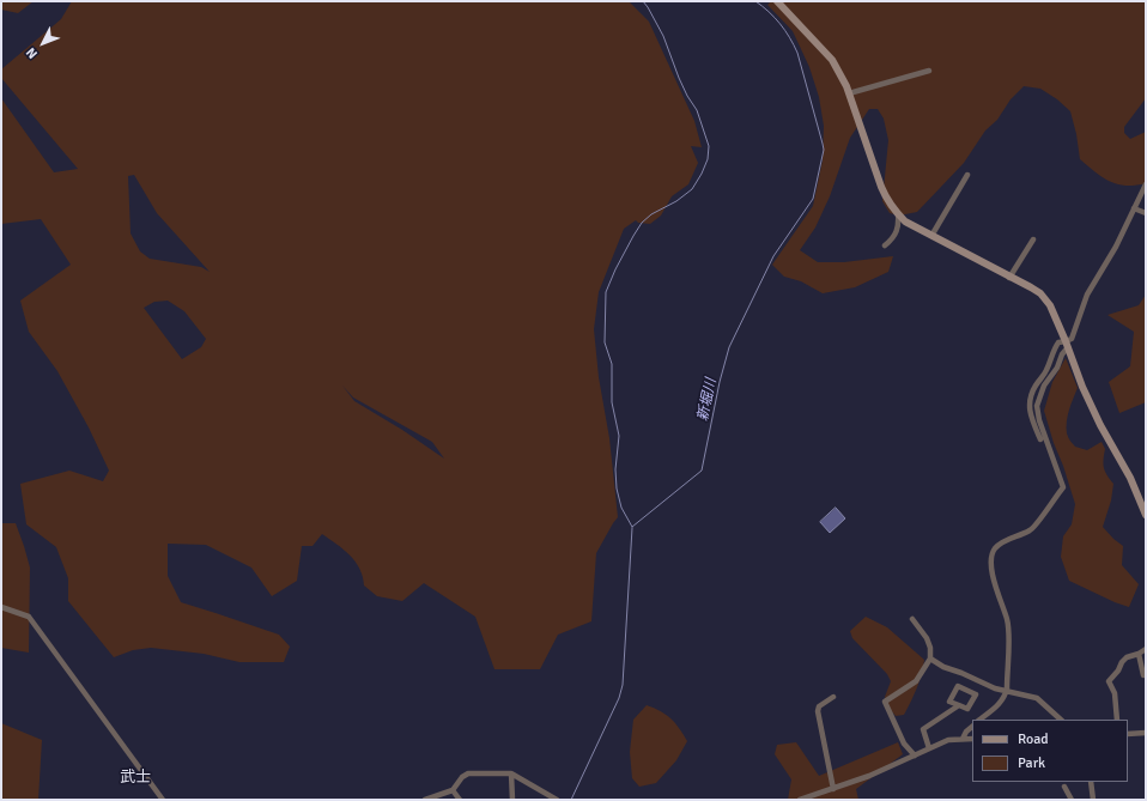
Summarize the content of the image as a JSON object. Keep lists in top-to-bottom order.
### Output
{
  "districts": ["武士"],
  "water": ["新堀川"],
  "legend": ["Road", "Park"],
  "north": "bottom left"
}
